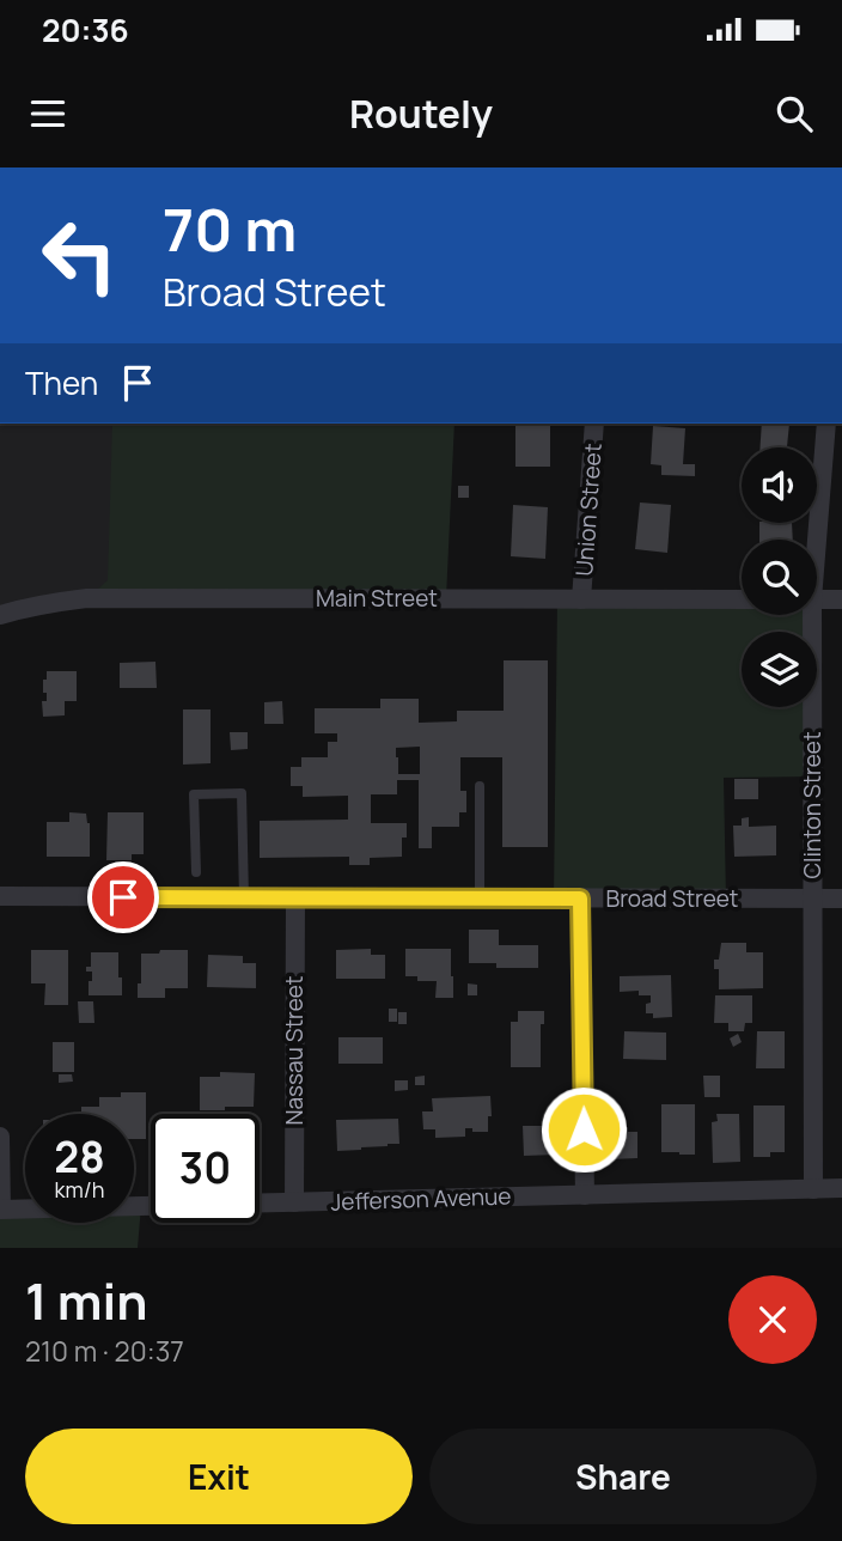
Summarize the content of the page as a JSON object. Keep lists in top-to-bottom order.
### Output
{
  "streets": {
    "street": [
      "Union Street",
      "Main Street",
      "Clinton Street",
      "Broad Street",
      "Nassau Street",
      "Jefferson Avenue"
    ]
  },
  "crossings": [
    ["Union Street", "Main Street"],
    ["Clinton Street", "Broad Street"],
    ["Clinton Street", "Jefferson Avenue"],
    ["Broad Street", "Nassau Street"],
    ["Nassau Street", "Jefferson Avenue"]
  ],
  "page": {
    "status": "20:36",
    "header": "Routely",
    "turn": ["70 m", "Broad Street"],
    "then": "Then",
    "speed": "28 km/h",
    "limit": "30",
    "heading": ["1 min", "210 m · 20:37"],
    "buttons": ["Exit", "Share"]
  }
}
